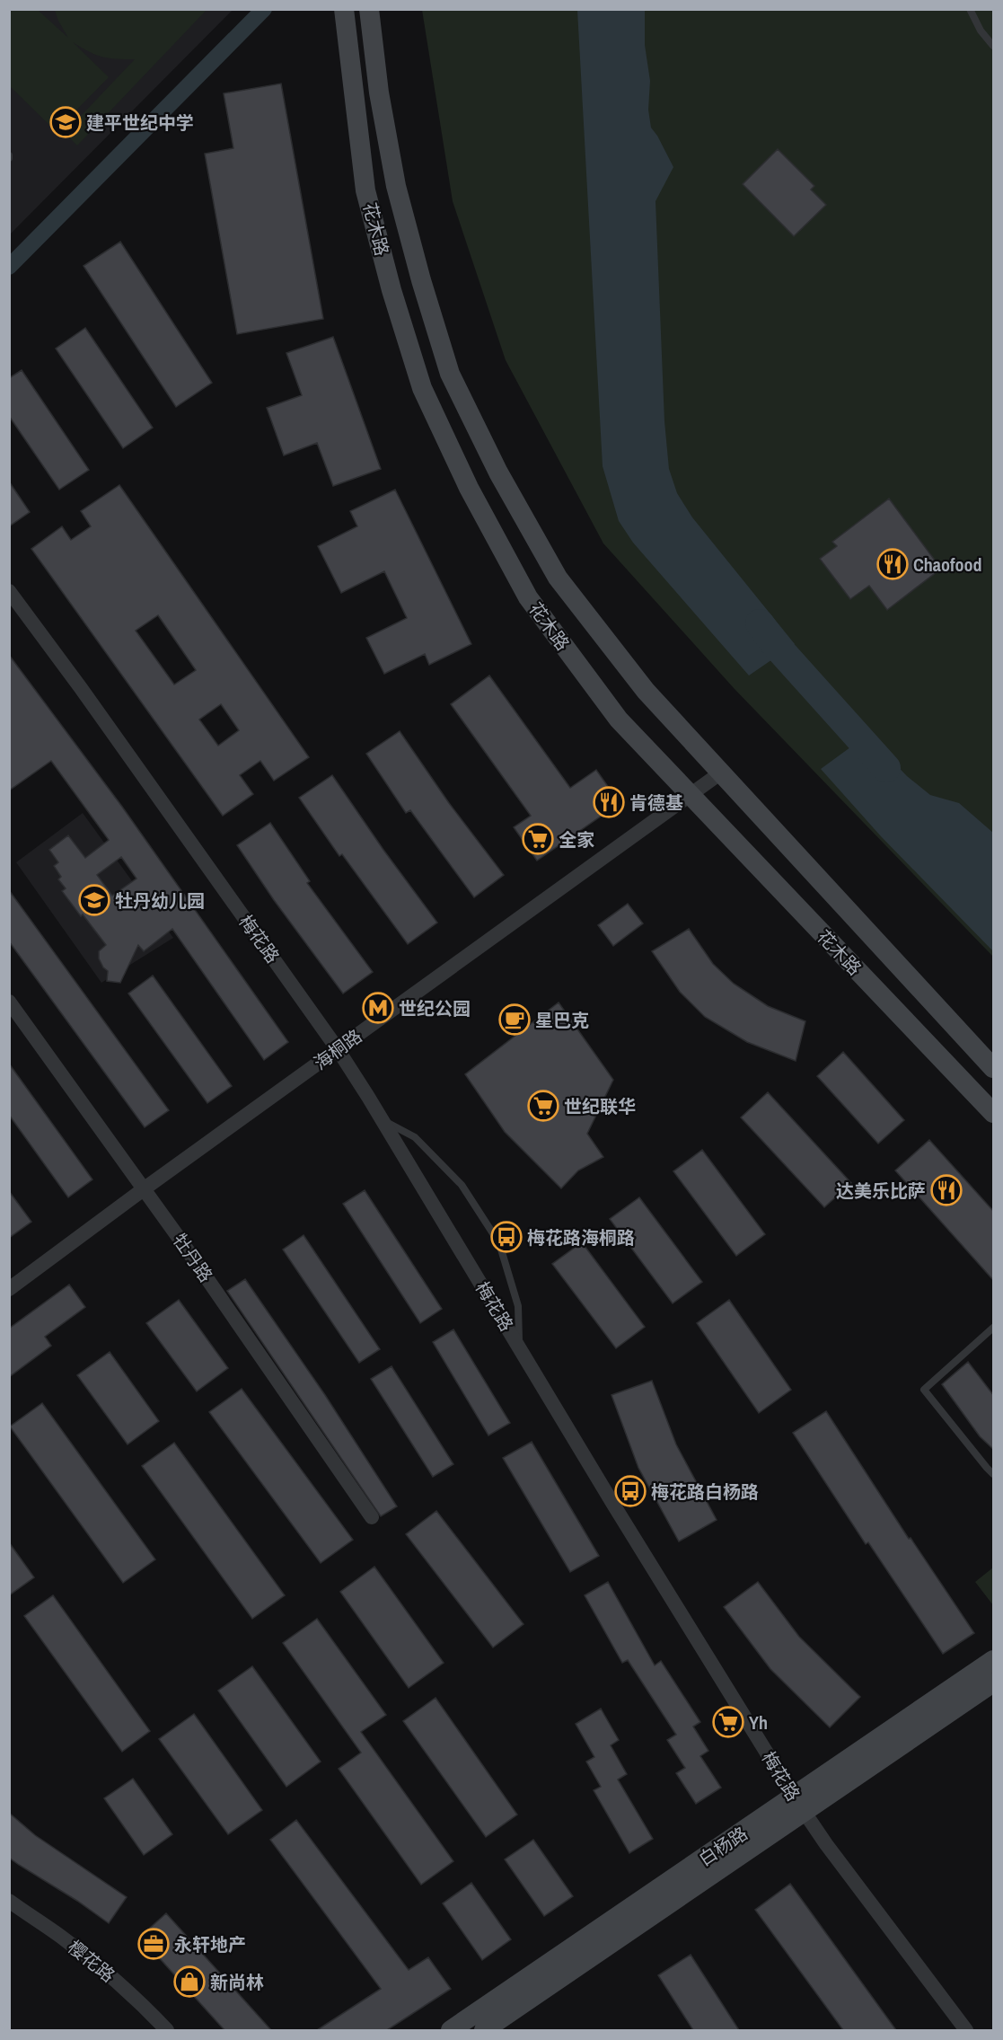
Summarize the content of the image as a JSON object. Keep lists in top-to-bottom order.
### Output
{
  "streets": {
    "main road": ["花木路", "白杨路"],
    "street": [
      "梅花路",
      "海桐路",
      "牡丹路",
      "樱花路"
    ]
  },
  "crossings": [
    ["花木路", "海桐路"],
    ["梅花路", "海桐路"],
    ["梅花路", "白杨路"],
    ["海桐路", "牡丹路"]
  ],
  "places": {
    "school or university": ["建平世纪中学", "牡丹幼儿园"],
    "restaurant": ["Chaofood", "肯德基", "达美乐比萨"],
    "supermarket": ["全家", "世纪联华", "Yh"],
    "metro station": ["世纪公园"],
    "cafe": ["星巴克"],
    "bus stop": ["梅花路海桐路", "梅花路白杨路"],
    "office": ["永轩地产"],
    "shop": ["新尚林"]
  }
}
